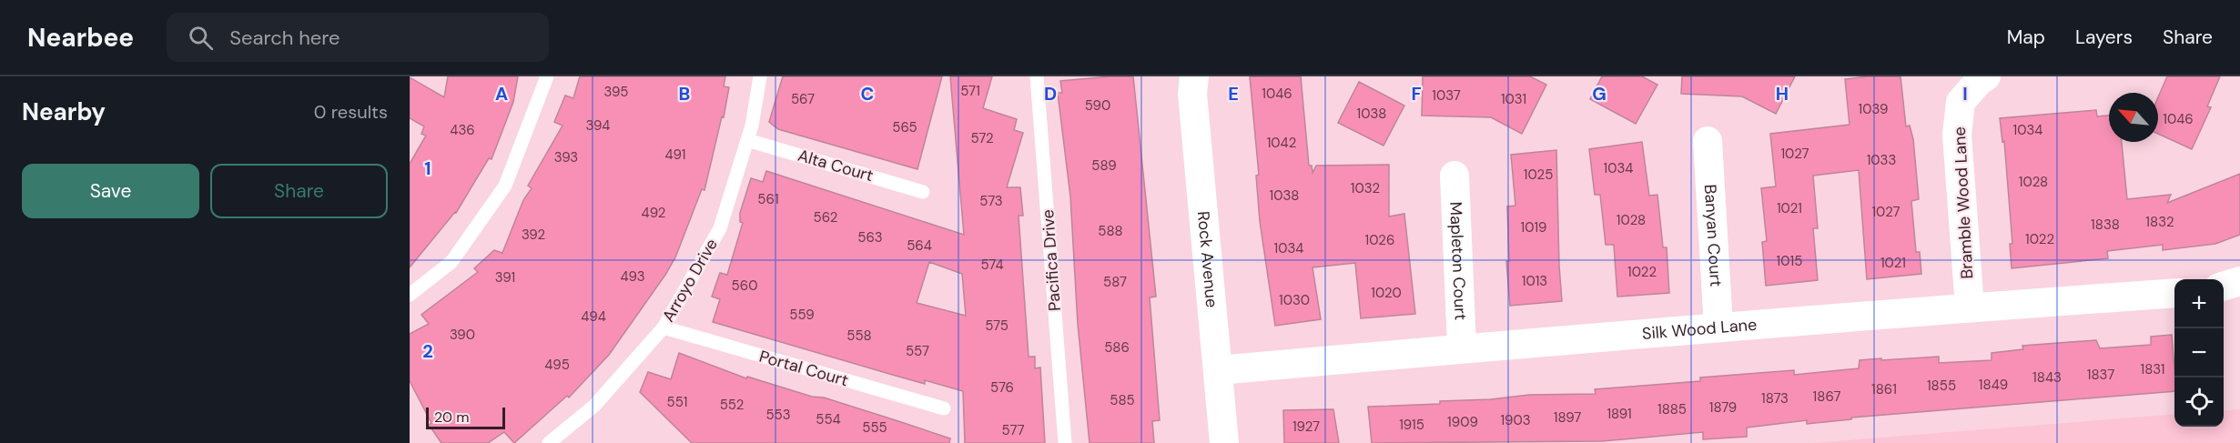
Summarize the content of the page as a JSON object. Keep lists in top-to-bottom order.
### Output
{
  "streets": {
    "street": [
      "Bramble Wood Lane",
      "Banyan Court",
      "Rock Avenue",
      "Mapleton Court",
      "Silk Wood Lane"
    ],
    "lane": [
      "Alta Court",
      "Pacifica Drive",
      "Arroyo Drive",
      "Portal Court"
    ]
  },
  "crossings": [
    ["Alta Court", "Arroyo Drive"],
    ["Bramble Wood Lane", "Silk Wood Lane"],
    ["Banyan Court", "Silk Wood Lane"],
    ["Rock Avenue", "Silk Wood Lane"],
    ["Mapleton Court", "Silk Wood Lane"],
    ["Arroyo Drive", "Portal Court"]
  ],
  "house_numbers": [
    "571",
    "395",
    "1046",
    "1037",
    "567",
    "1031",
    "590",
    "1039",
    "1038",
    "1046",
    "394",
    "565",
    "436",
    "1034",
    "572",
    "1042",
    "1027",
    "491",
    "393",
    "1033",
    "589",
    "1034",
    "1025",
    "1028",
    "1032",
    "1038",
    "561",
    "573",
    "1021",
    "1027",
    "492",
    "562",
    "1028",
    "1832",
    "1838",
    "1019",
    "588",
    "392",
    "563",
    "1022",
    "1026",
    "564",
    "1034",
    "1015",
    "1021",
    "574",
    "1022",
    "493",
    "391",
    "1013",
    "587",
    "560",
    "1020",
    "1030",
    "559",
    "494",
    "575",
    "390",
    "558",
    "586",
    "557",
    "495",
    "1831",
    "1837",
    "1843",
    "1849",
    "1855",
    "576",
    "1861",
    "1867",
    "1873",
    "585",
    "551",
    "552",
    "1879",
    "1885",
    "1891",
    "553",
    "1897",
    "554",
    "1903",
    "1909",
    "1915",
    "1927",
    "555",
    "577"
  ],
  "scale_bar": "20 m",
  "north": "top left",
  "page": {
    "header": "Nearbee",
    "search": "Search here",
    "nav": ["Map", "Layers", "Share"],
    "heading": ["Nearby", "0 results"],
    "buttons": ["Save", "Share"],
    "map_buttons": ["+", "−"],
    "scale": "20 m"
  },
  "grid": {
    "columns": [
      "A",
      "B",
      "C",
      "D",
      "E",
      "F",
      "G",
      "H",
      "I"
    ],
    "rows": ["1", "2"]
  }
}
